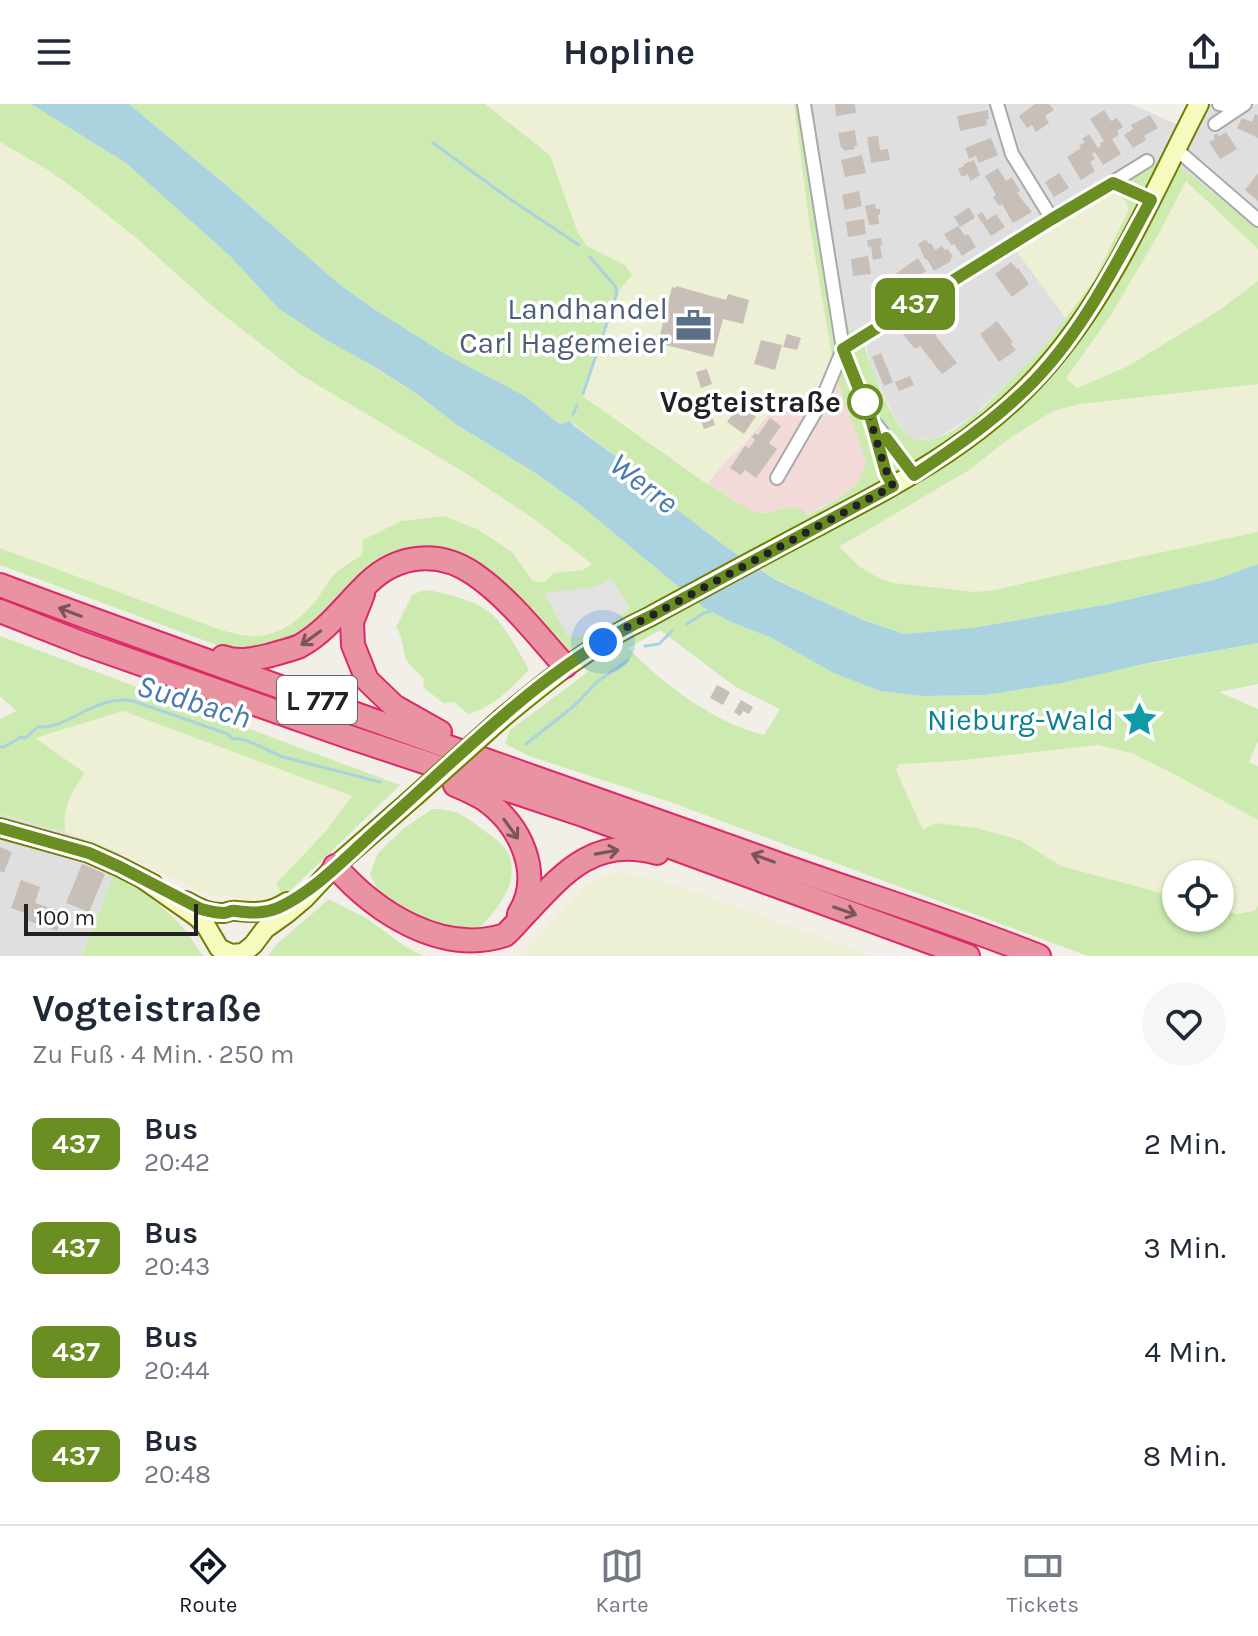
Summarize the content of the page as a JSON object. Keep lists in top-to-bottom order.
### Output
{
  "streets": {
    "highway": ["L 777"]
  },
  "water": ["Werre", "Sudbach"],
  "places": {
    "office": ["Landhandel Carl Hagemeier"],
    "other": ["Vogteistraße"],
    "place": ["Nieburg-Wald"]
  },
  "lines": ["bus line 437"],
  "scale_bar": "100 m",
  "page": {
    "header": "Hopline",
    "on_map": "437",
    "scale": "100 m",
    "heading": ["Vogteistraße", "Zu Fuß · 4 Min. · 250 m"],
    "list": [
      {
        "mark": "437",
        "name": "Bus",
        "note": "20:42",
        "value": "2 Min."
      },
      {
        "mark": "437",
        "name": "Bus",
        "note": "20:43",
        "value": "3 Min."
      },
      {
        "mark": "437",
        "name": "Bus",
        "note": "20:44",
        "value": "4 Min."
      },
      {
        "mark": "437",
        "name": "Bus",
        "note": "20:48",
        "value": "8 Min."
      }
    ],
    "tabs": ["Route", "Karte", "Tickets"]
  }
}
